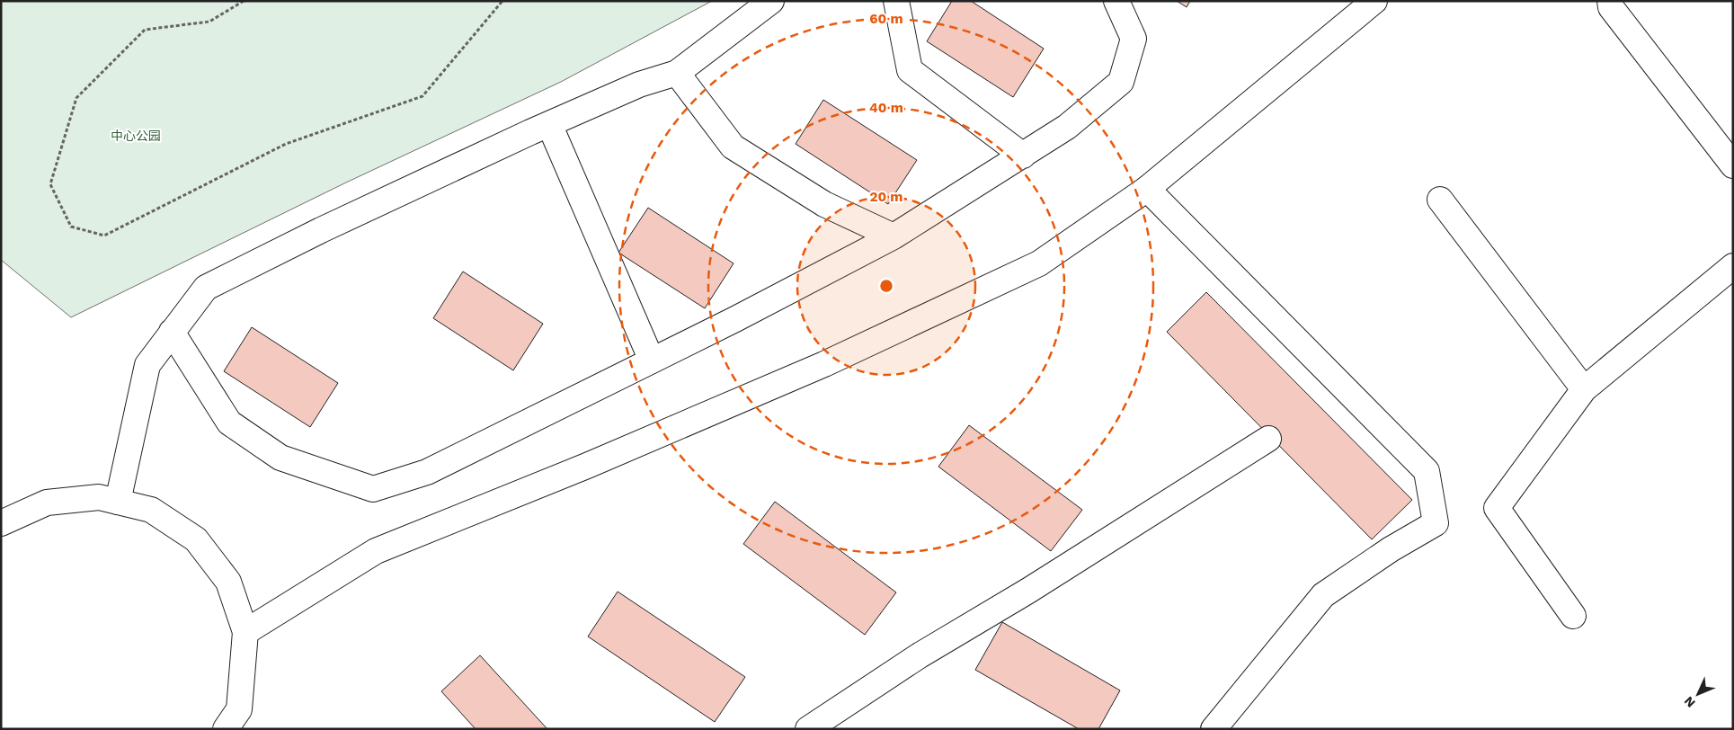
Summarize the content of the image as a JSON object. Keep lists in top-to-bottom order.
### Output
{
  "parks": ["中心公园"],
  "north": "bottom left",
  "rings": ["60 m", "40 m", "20 m"]
}
